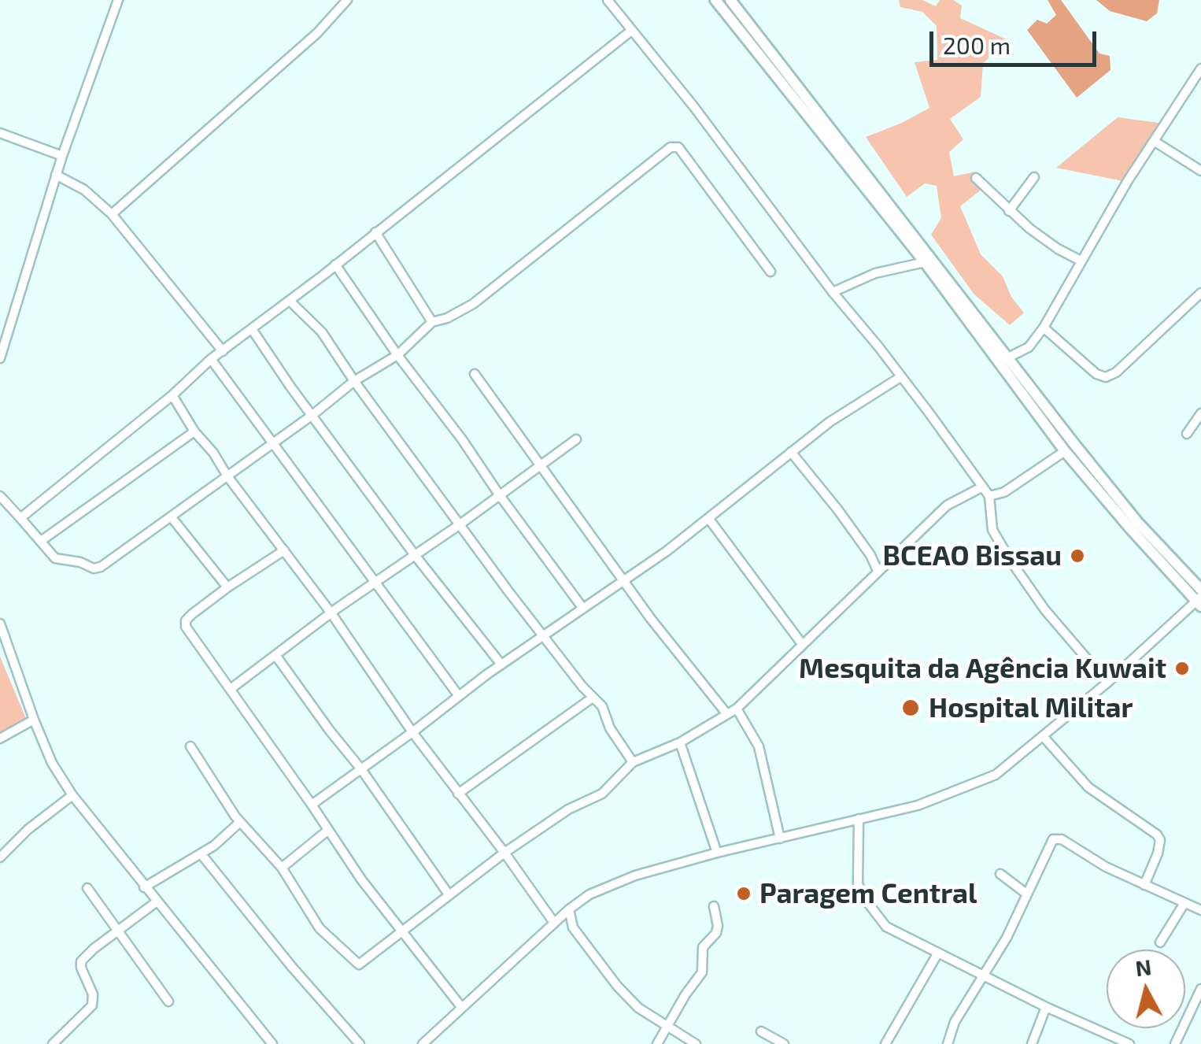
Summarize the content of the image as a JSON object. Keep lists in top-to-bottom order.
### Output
{
  "places": [
    "BCEAO Bissau",
    "Mesquita da Agência Kuwait",
    "Hospital Militar",
    "Paragem Central"
  ],
  "scale_bar": "200 m",
  "north": "top"
}
